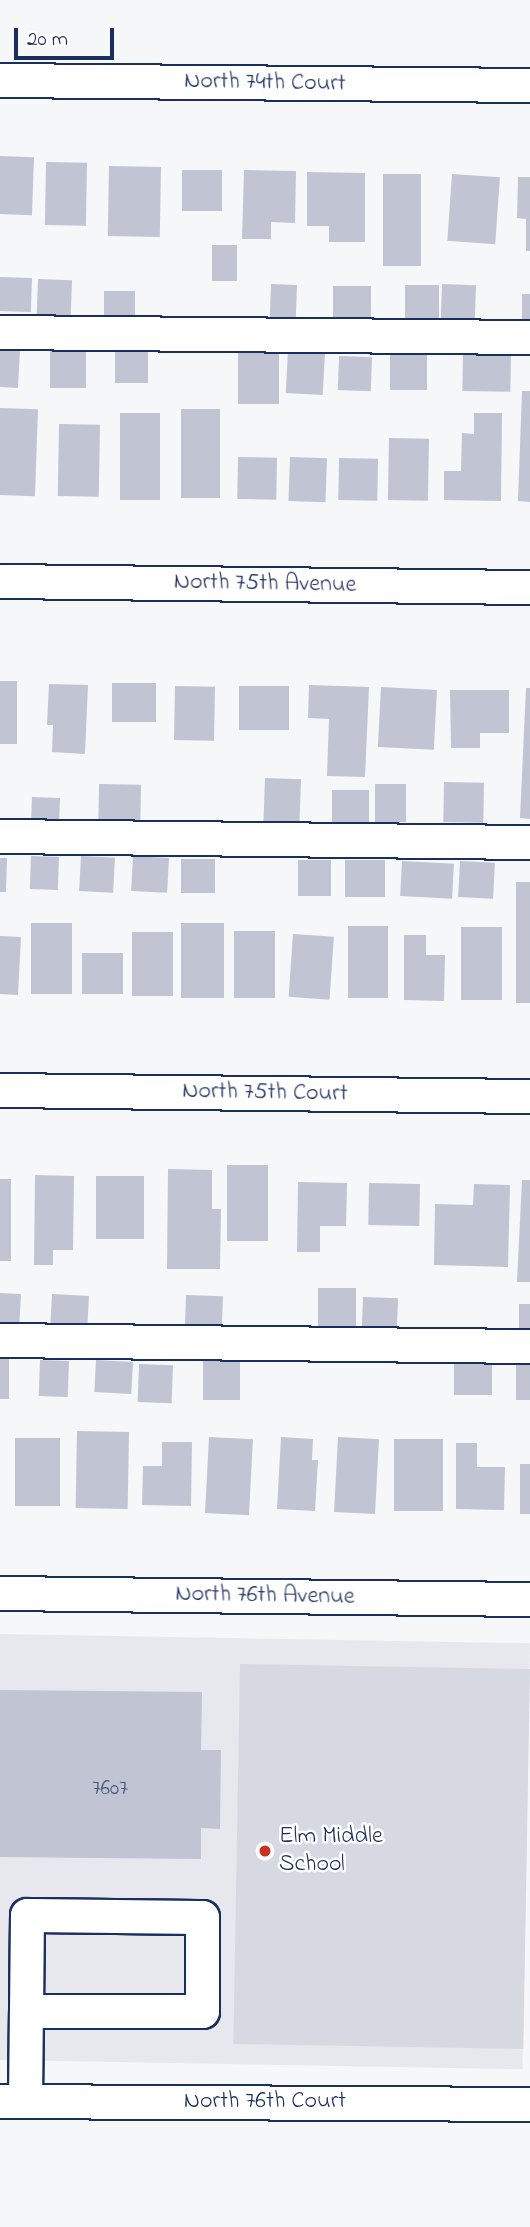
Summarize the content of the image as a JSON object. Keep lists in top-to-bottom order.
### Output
{
  "streets": {
    "street": [
      "North 74th Court",
      "North 75th Avenue",
      "North 75th Court",
      "North 76th Avenue",
      "North 76th Court"
    ]
  },
  "places": ["Elm Middle School"],
  "house_numbers": ["7607"],
  "scale_bar": "20 m"
}
